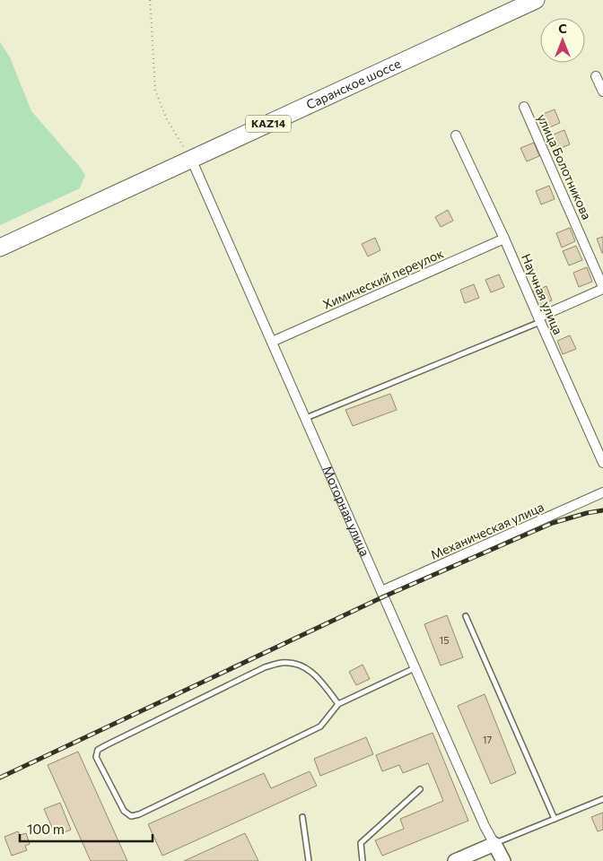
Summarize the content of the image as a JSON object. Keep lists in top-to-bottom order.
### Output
{
  "streets": {
    "highway": ["Саранское шоссе", "KAZ14"],
    "street": [
      "улица Болотникова",
      "Химический переулок",
      "Научная улица",
      "Моторная улица",
      "Механическая улица"
    ]
  },
  "crossings": [
    ["Саранское шоссе", "Моторная улица"],
    ["Химический переулок", "Научная улица"],
    ["Химический переулок", "Моторная улица"],
    ["Моторная улица", "Механическая улица"]
  ],
  "house_numbers": ["15", "17"],
  "scale_bar": "100 m",
  "north": "top"
}
